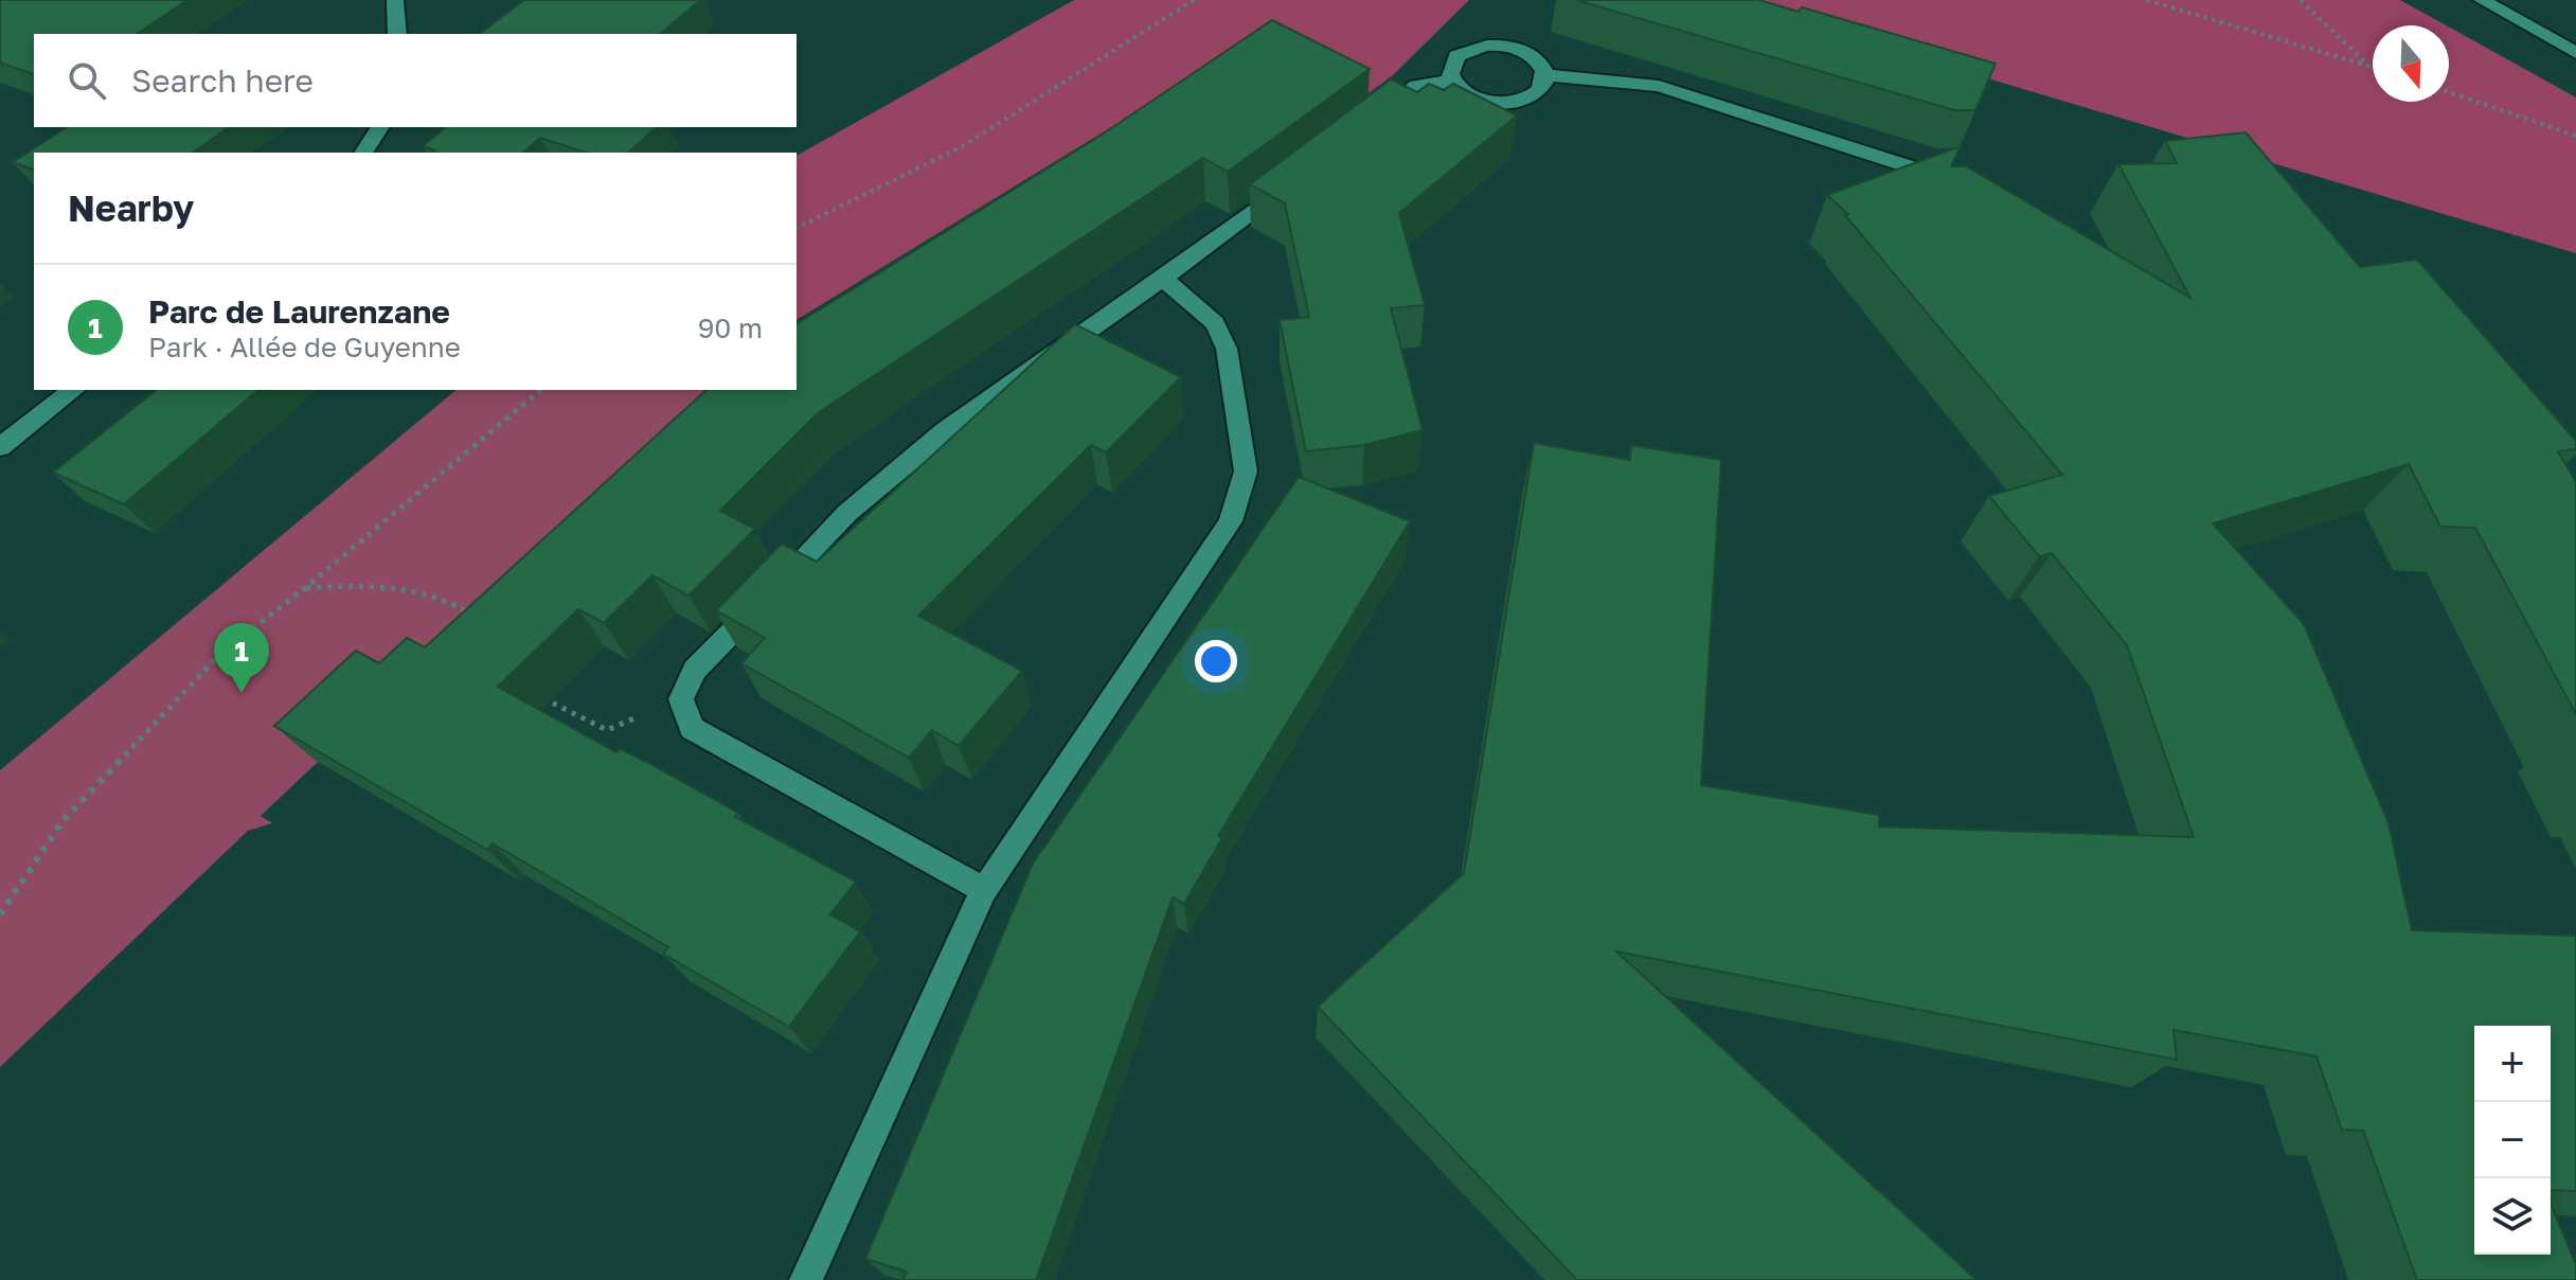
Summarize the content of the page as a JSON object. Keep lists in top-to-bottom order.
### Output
{
  "north": "bottom",
  "page": {
    "search": "Search here",
    "heading": "Nearby",
    "list": [
      {
        "mark": "1",
        "name": "Parc de Laurenzane",
        "note": "Park · Allée de Guyenne",
        "value": "90 m"
      }
    ],
    "pins": "1",
    "map_buttons": ["+", "−"]
  }
}
